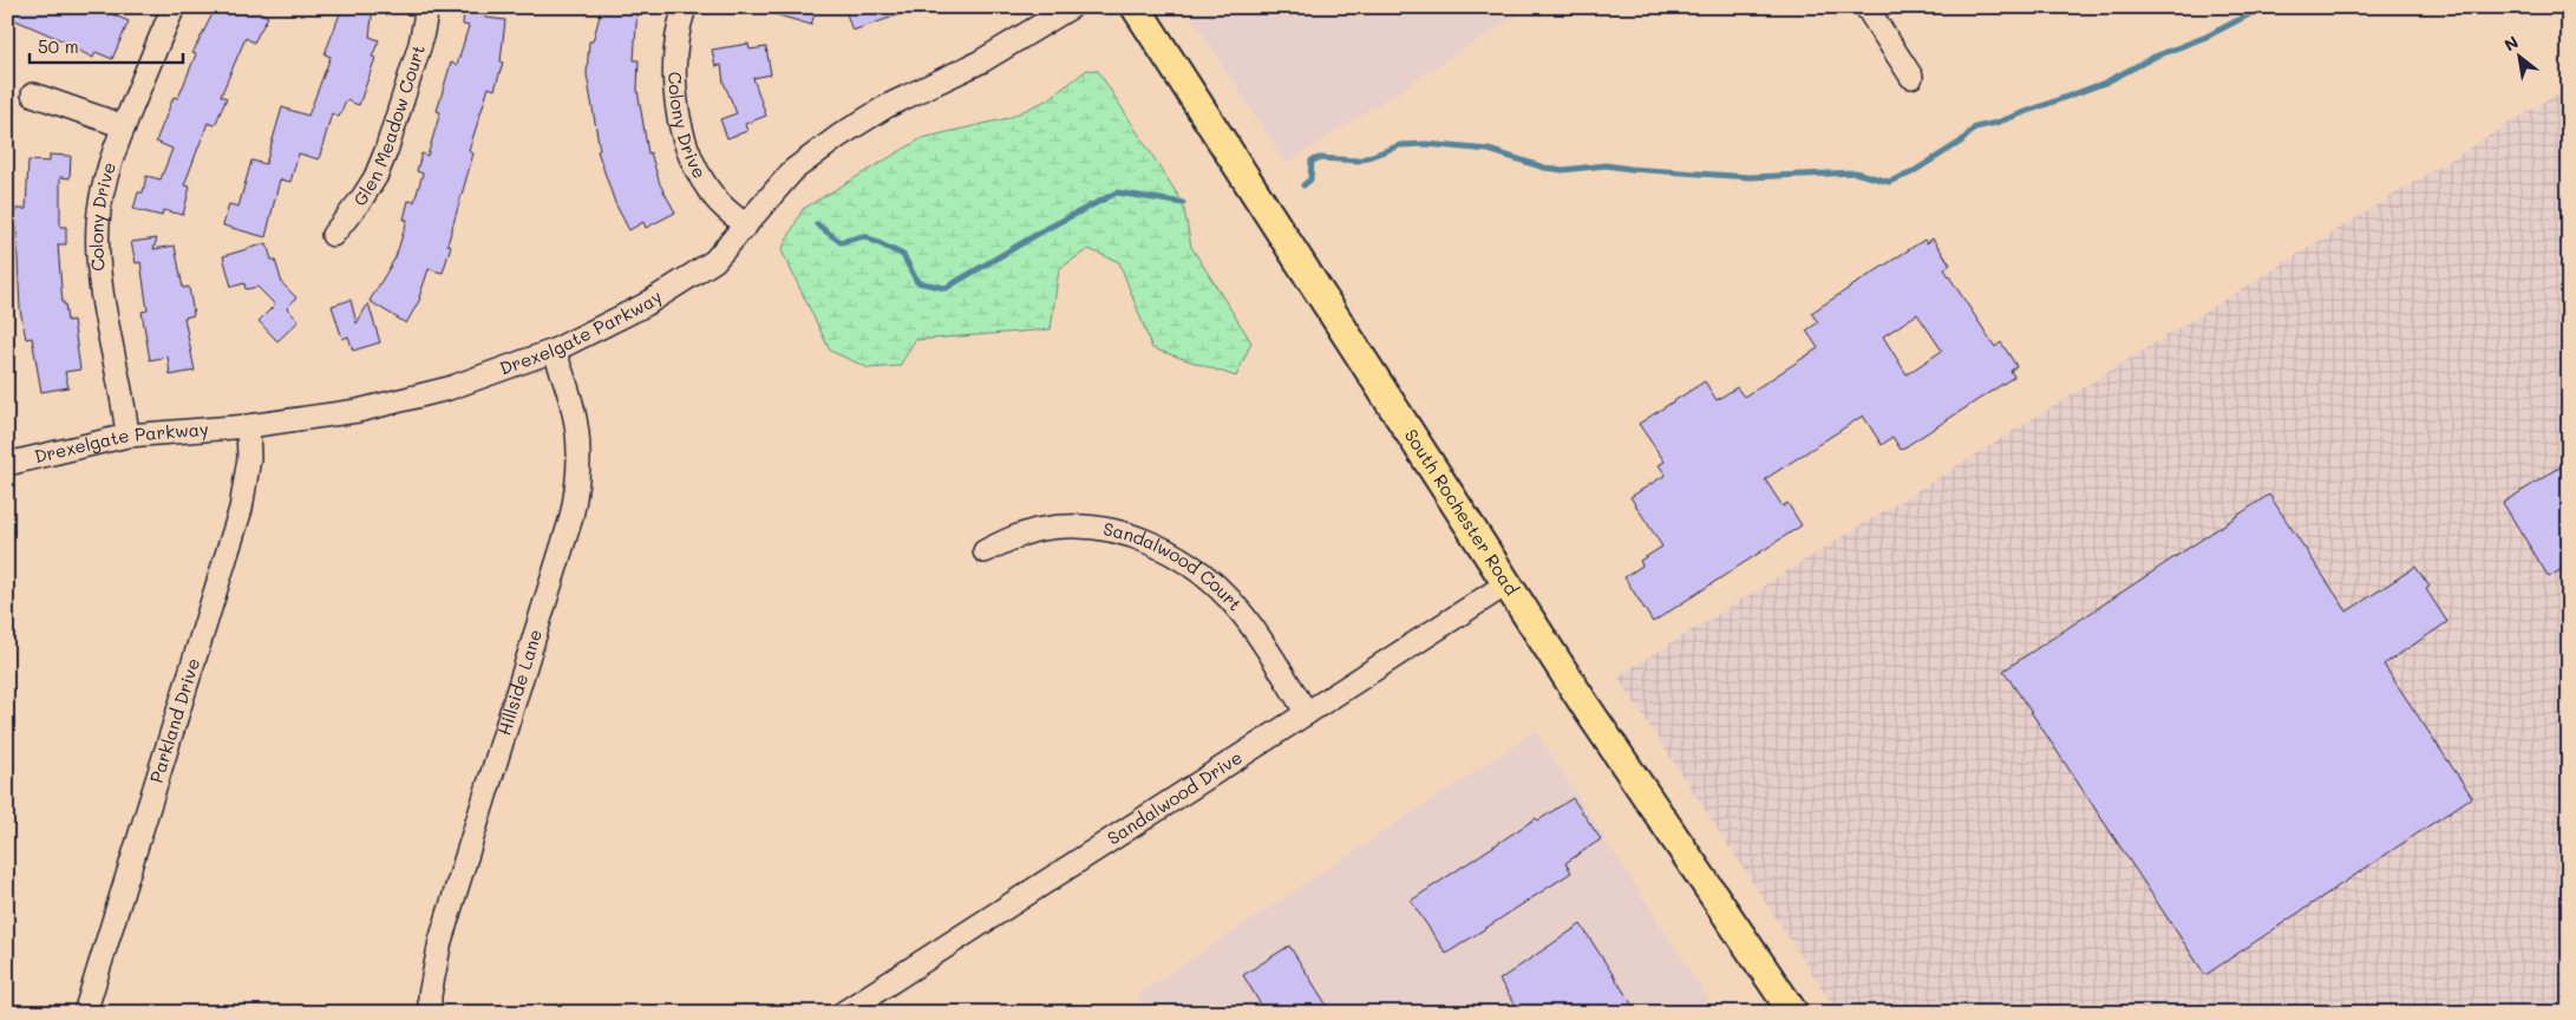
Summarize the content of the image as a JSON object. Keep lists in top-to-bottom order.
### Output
{
  "streets": {
    "main road": ["South Rochester Road"],
    "street": [
      "Glen Meadow Court",
      "Colony Drive",
      "Drexelgate Parkway",
      "Sandalwood Court",
      "Hillside Lane",
      "Parkland Drive",
      "Sandalwood Drive"
    ]
  },
  "crossings": [
    ["Colony Drive", "Drexelgate Parkway"],
    ["Drexelgate Parkway", "Hillside Lane"],
    ["Drexelgate Parkway", "Parkland Drive"],
    ["South Rochester Road", "Sandalwood Drive"],
    ["Sandalwood Court", "Sandalwood Drive"]
  ],
  "scale_bar": "50 m",
  "north": "top left"
}
